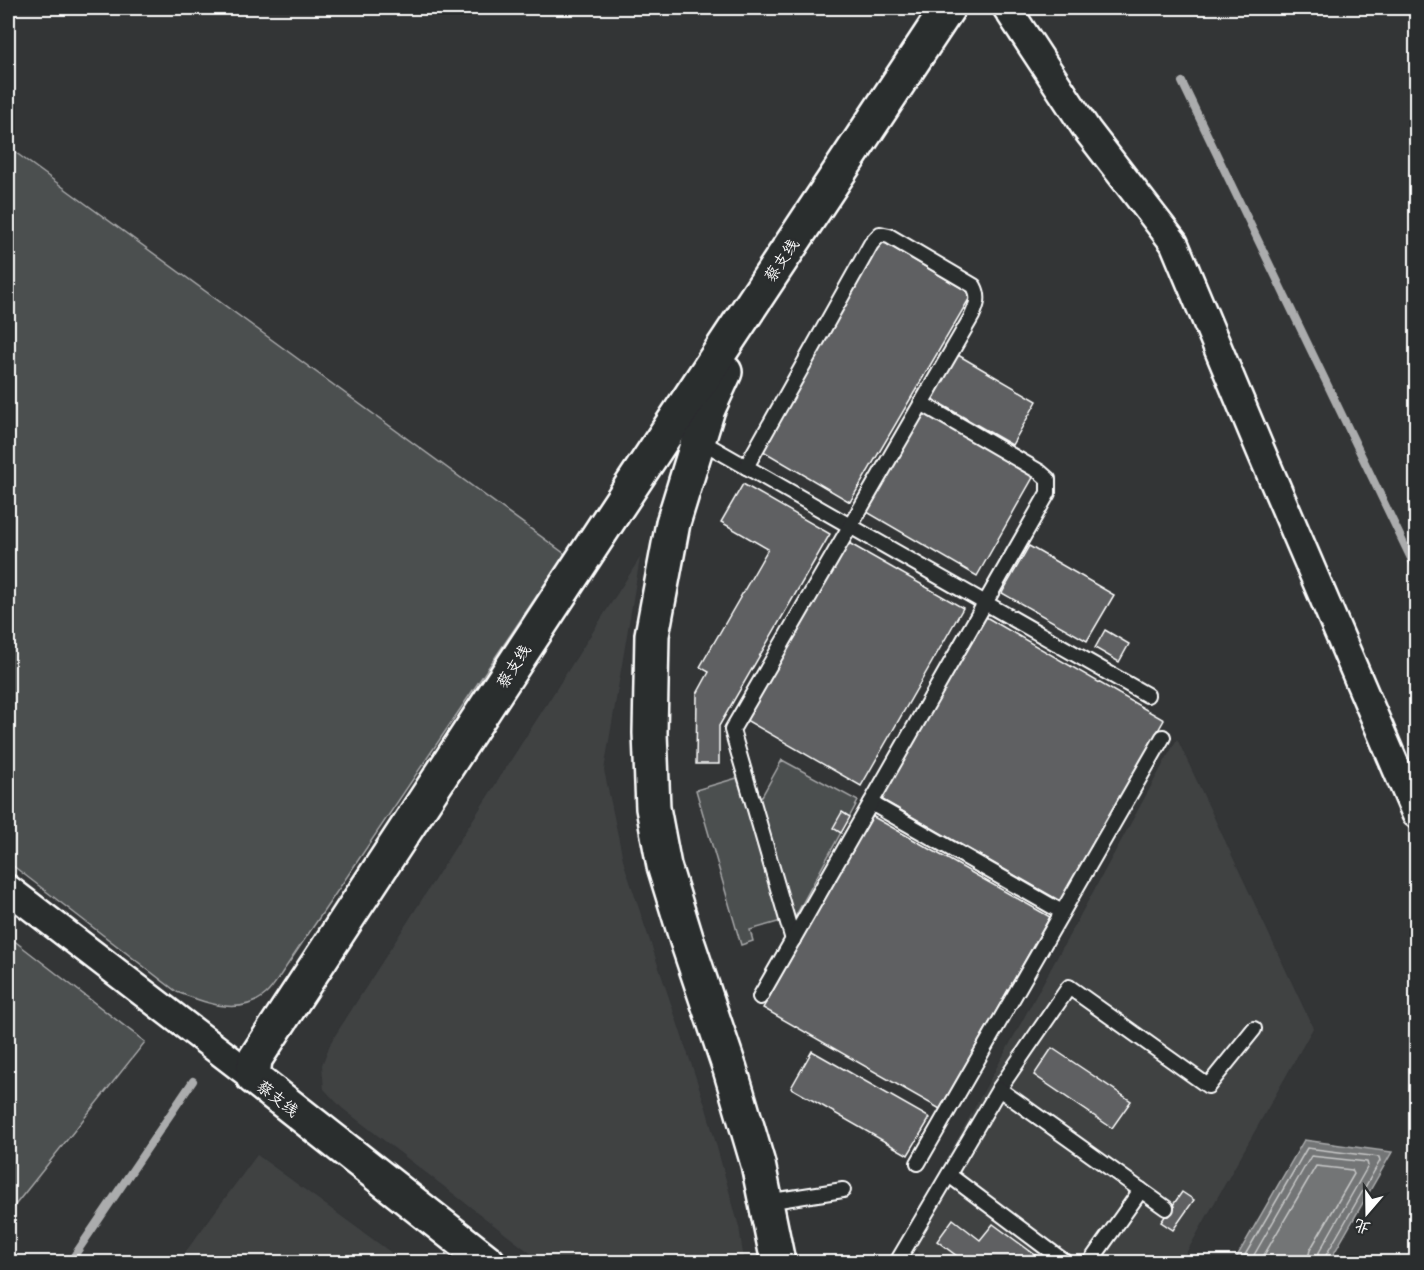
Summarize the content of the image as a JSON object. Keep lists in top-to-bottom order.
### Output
{
  "streets": {
    "street": ["蔡支线"]
  },
  "north": "bottom"
}
